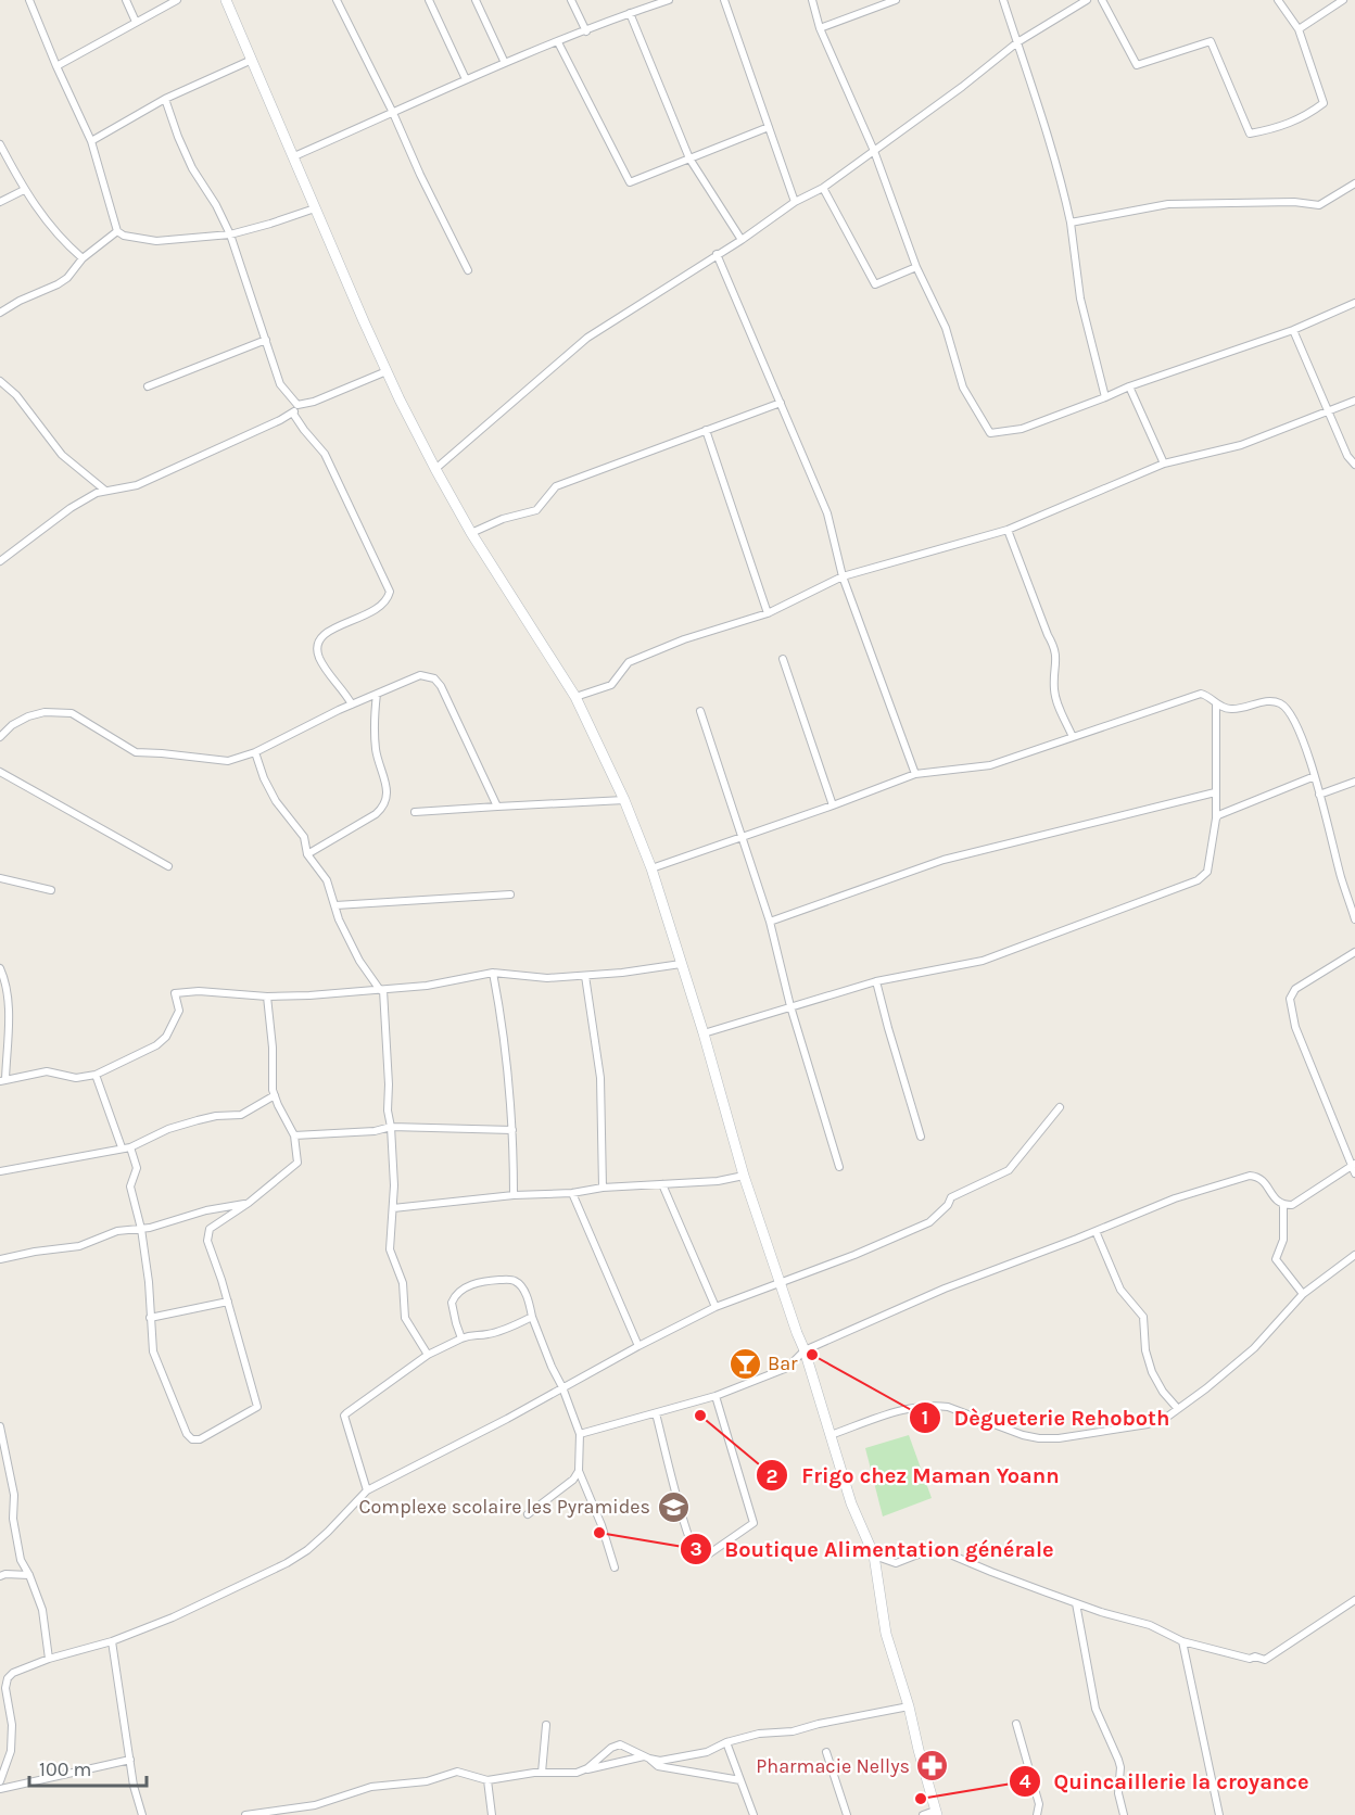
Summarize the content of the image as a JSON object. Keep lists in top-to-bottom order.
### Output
{
  "places": {
    "other": [
      "Dègueterie Rehoboth",
      "Frigo chez Maman Yoann",
      "Boutique Alimentation générale",
      "Quincaillerie la croyance"
    ],
    "bar": ["Bar"],
    "school or university": ["Complexe scolaire les Pyramides"],
    "pharmacy": ["Pharmacie Nellys"]
  },
  "scale_bar": "100 m"
}
